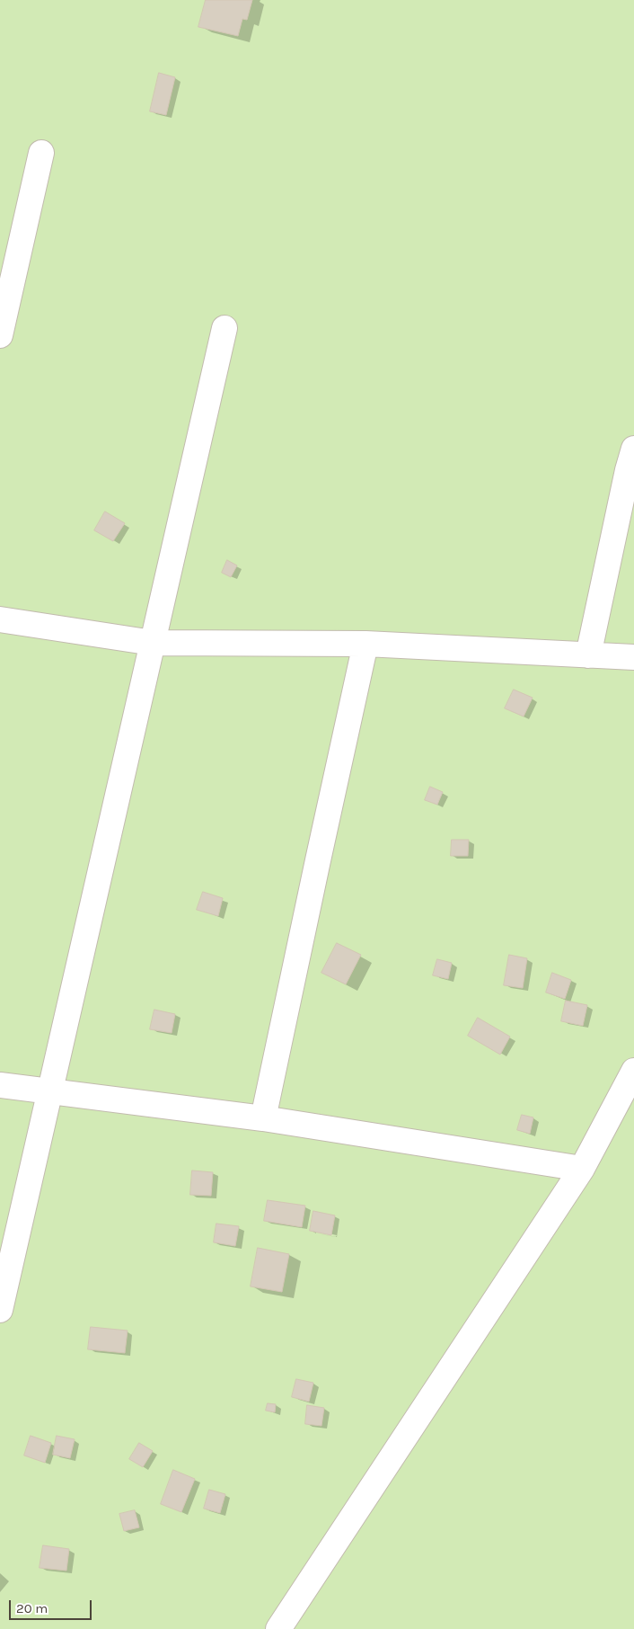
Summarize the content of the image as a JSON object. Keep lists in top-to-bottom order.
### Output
{
  "scale_bar": "20 m"
}
